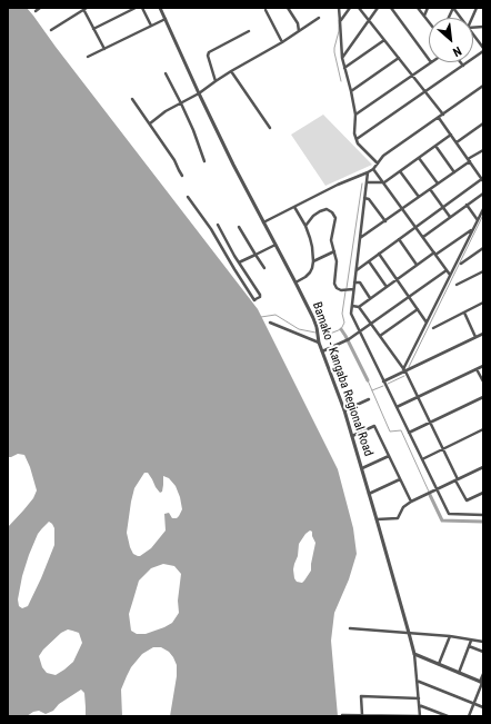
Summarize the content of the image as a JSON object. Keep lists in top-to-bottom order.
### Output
{
  "streets": {
    "street": ["Bamako - Kangaba Regional Road"]
  },
  "north": "bottom right"
}
